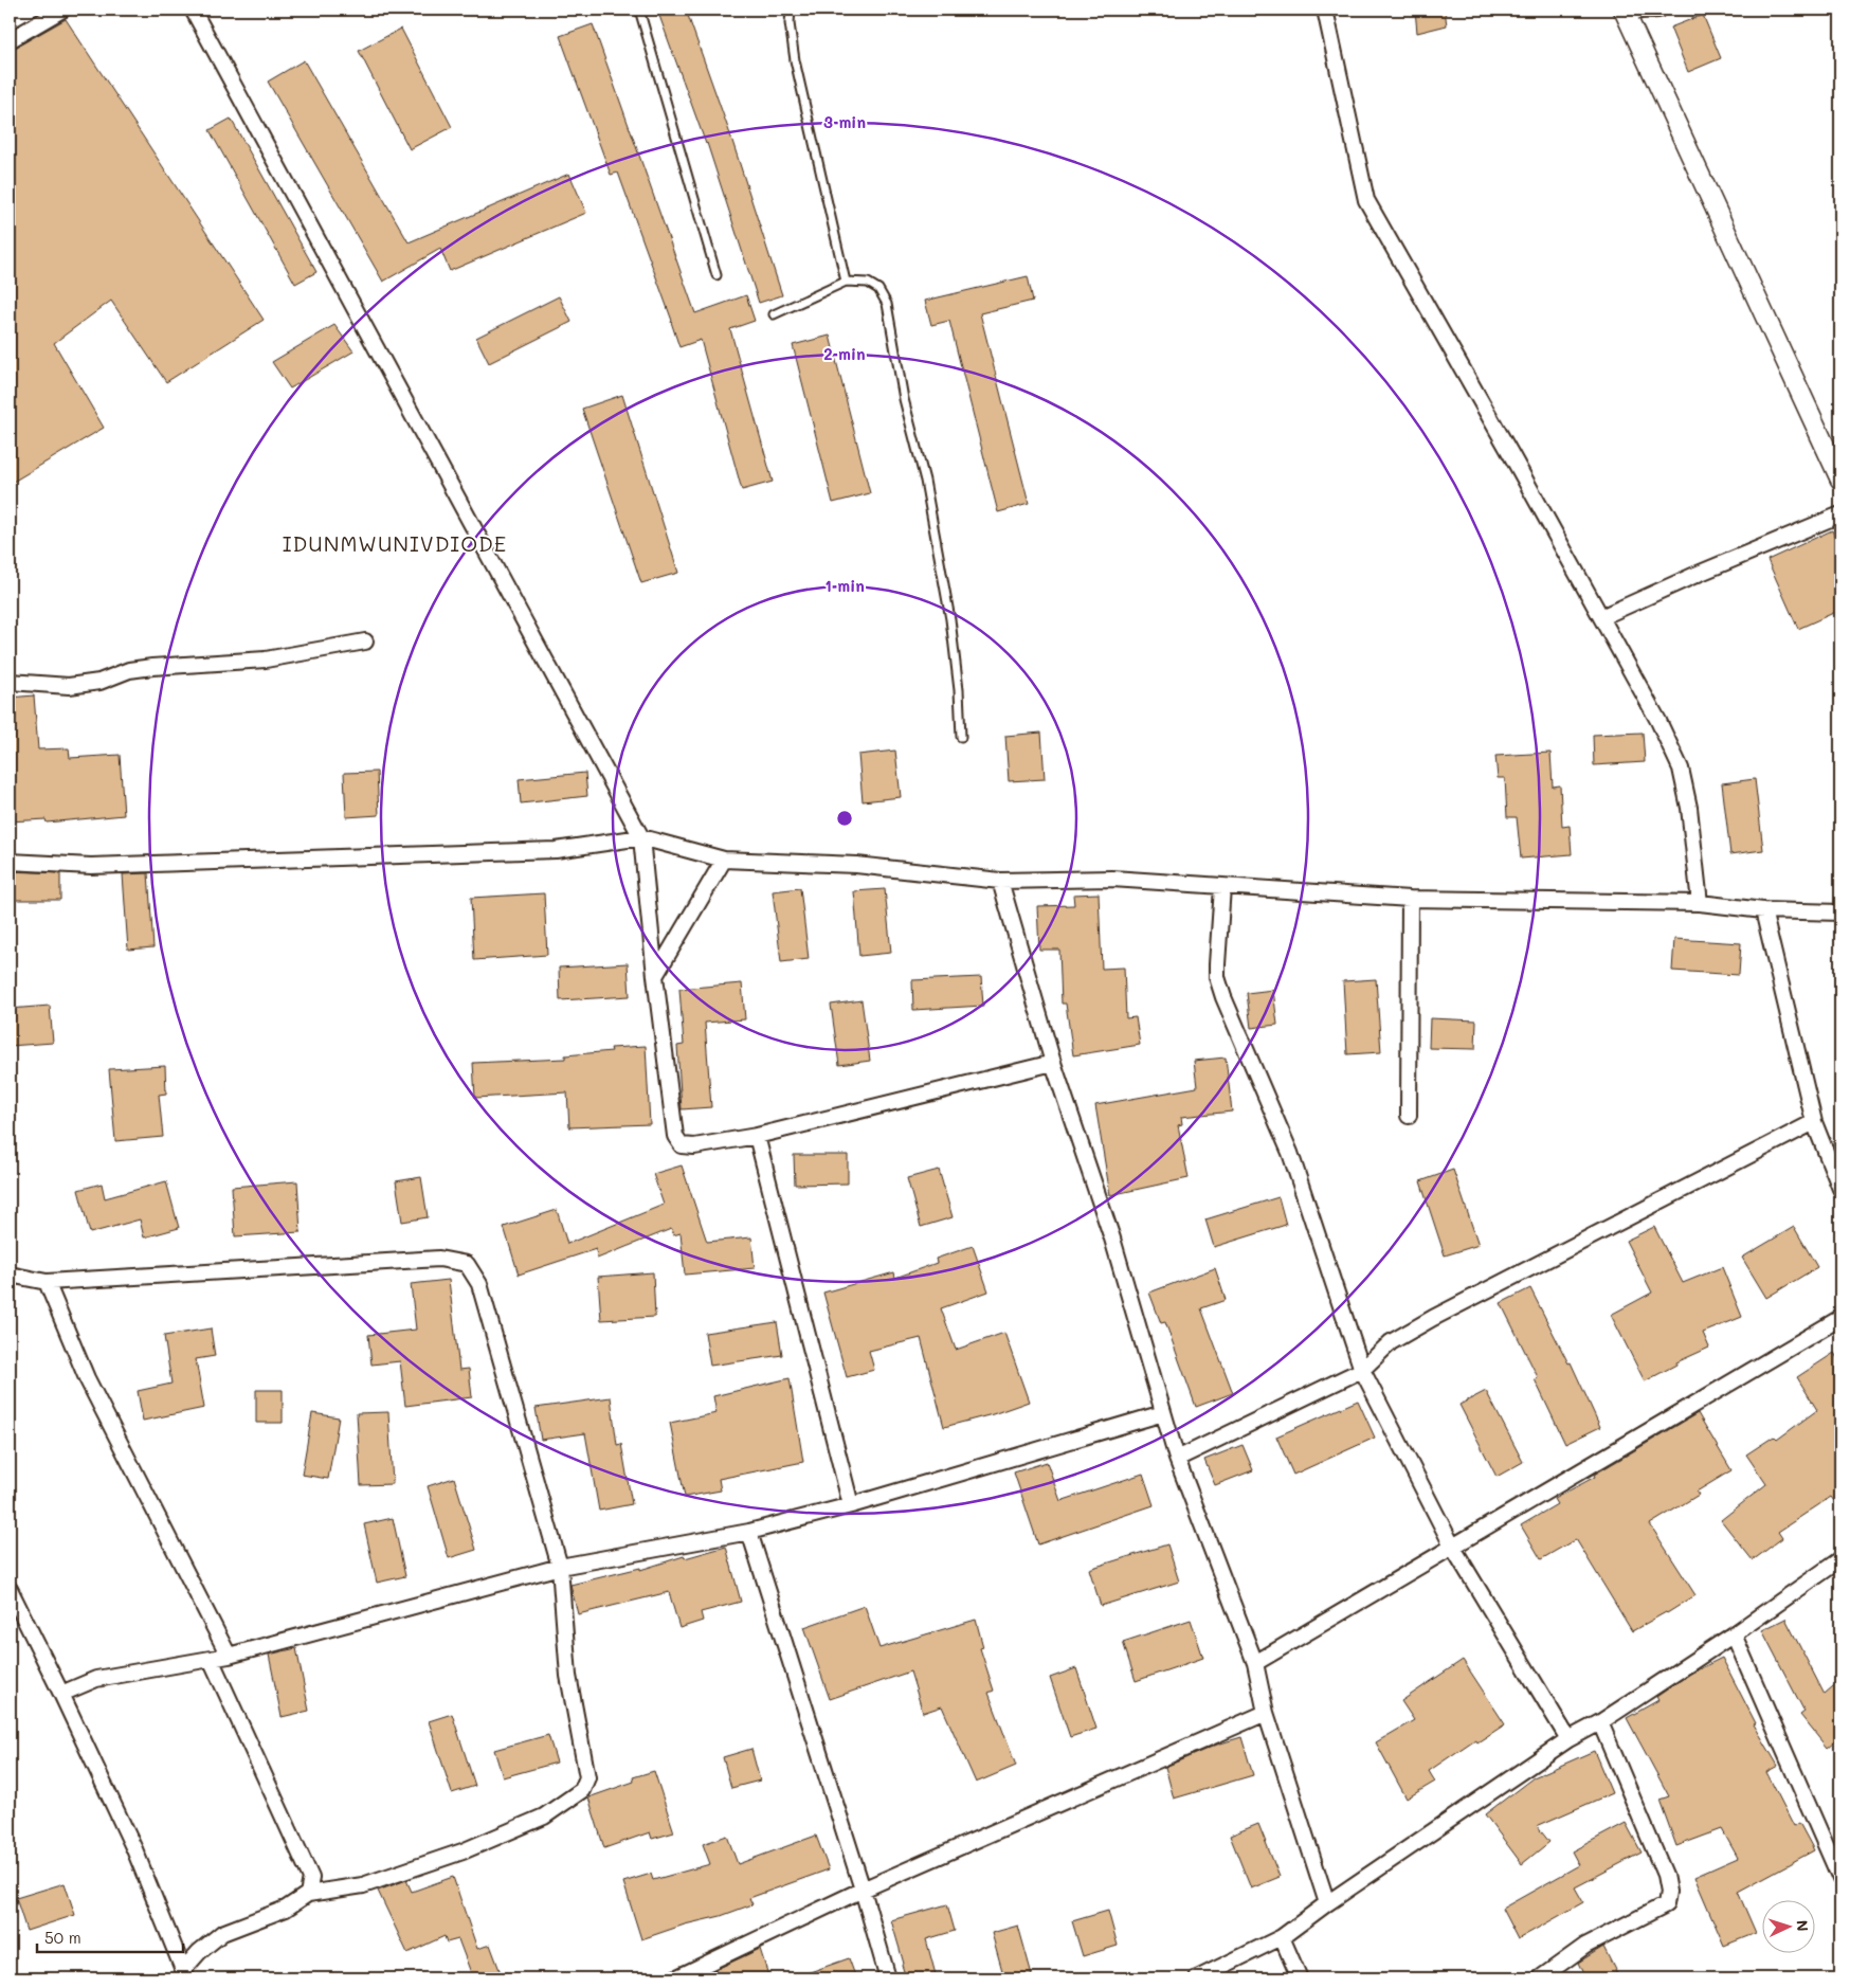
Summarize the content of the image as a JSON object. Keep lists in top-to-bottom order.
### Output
{
  "districts": ["IDUNMWUNIVDIODE"],
  "scale_bar": "50 m",
  "north": "right",
  "rings": ["3 min", "2 min", "1 min"]
}
